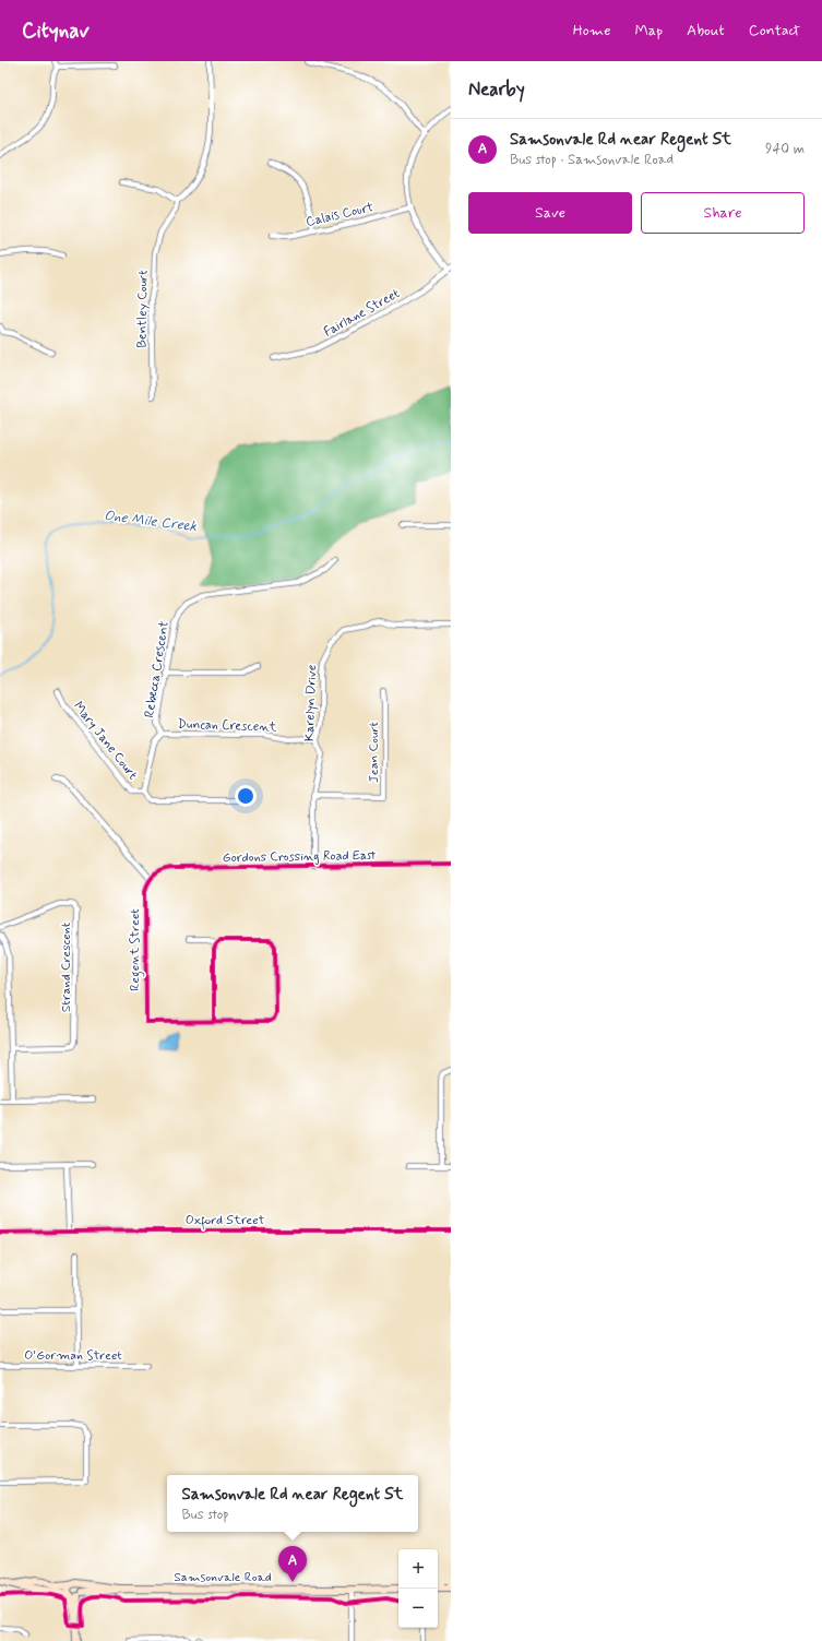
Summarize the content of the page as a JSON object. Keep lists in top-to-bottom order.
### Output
{
  "streets": {
    "main road": ["Samsonvale Road"],
    "street": [
      "Calais Court",
      "Bentley Court",
      "Fairlane Street",
      "Rebecca Crescent",
      "Karelyn Drive",
      "Duncan Crescent",
      "Mary Jane Court",
      "Jean Court",
      "Gordons Crossing Road East",
      "Regent Street",
      "Strand Crescent",
      "Oxford Street",
      "O'Gorman Street"
    ]
  },
  "crossings": [
    ["Rebecca Crescent", "Duncan Crescent"],
    ["Rebecca Crescent", "Mary Jane Court"],
    ["Karelyn Drive", "Duncan Crescent"],
    ["Karelyn Drive", "Jean Court"],
    ["Karelyn Drive", "Gordons Crossing Road East"],
    ["Gordons Crossing Road East", "Regent Street"]
  ],
  "water": ["One Mile Creek"],
  "page": {
    "header": "Citynav",
    "nav": [
      "Home",
      "Map",
      "About",
      "Contact"
    ],
    "heading": "Nearby",
    "list": [
      {
        "mark": "A",
        "name": "Samsonvale Rd near Regent St",
        "note": "Bus stop · Samsonvale Road",
        "value": "940 m"
      }
    ],
    "buttons": ["Save", "Share"],
    "popup": ["Samsonvale Rd near Regent St", "Bus stop"],
    "pins": "A",
    "map_buttons": ["+", "−"]
  }
}
